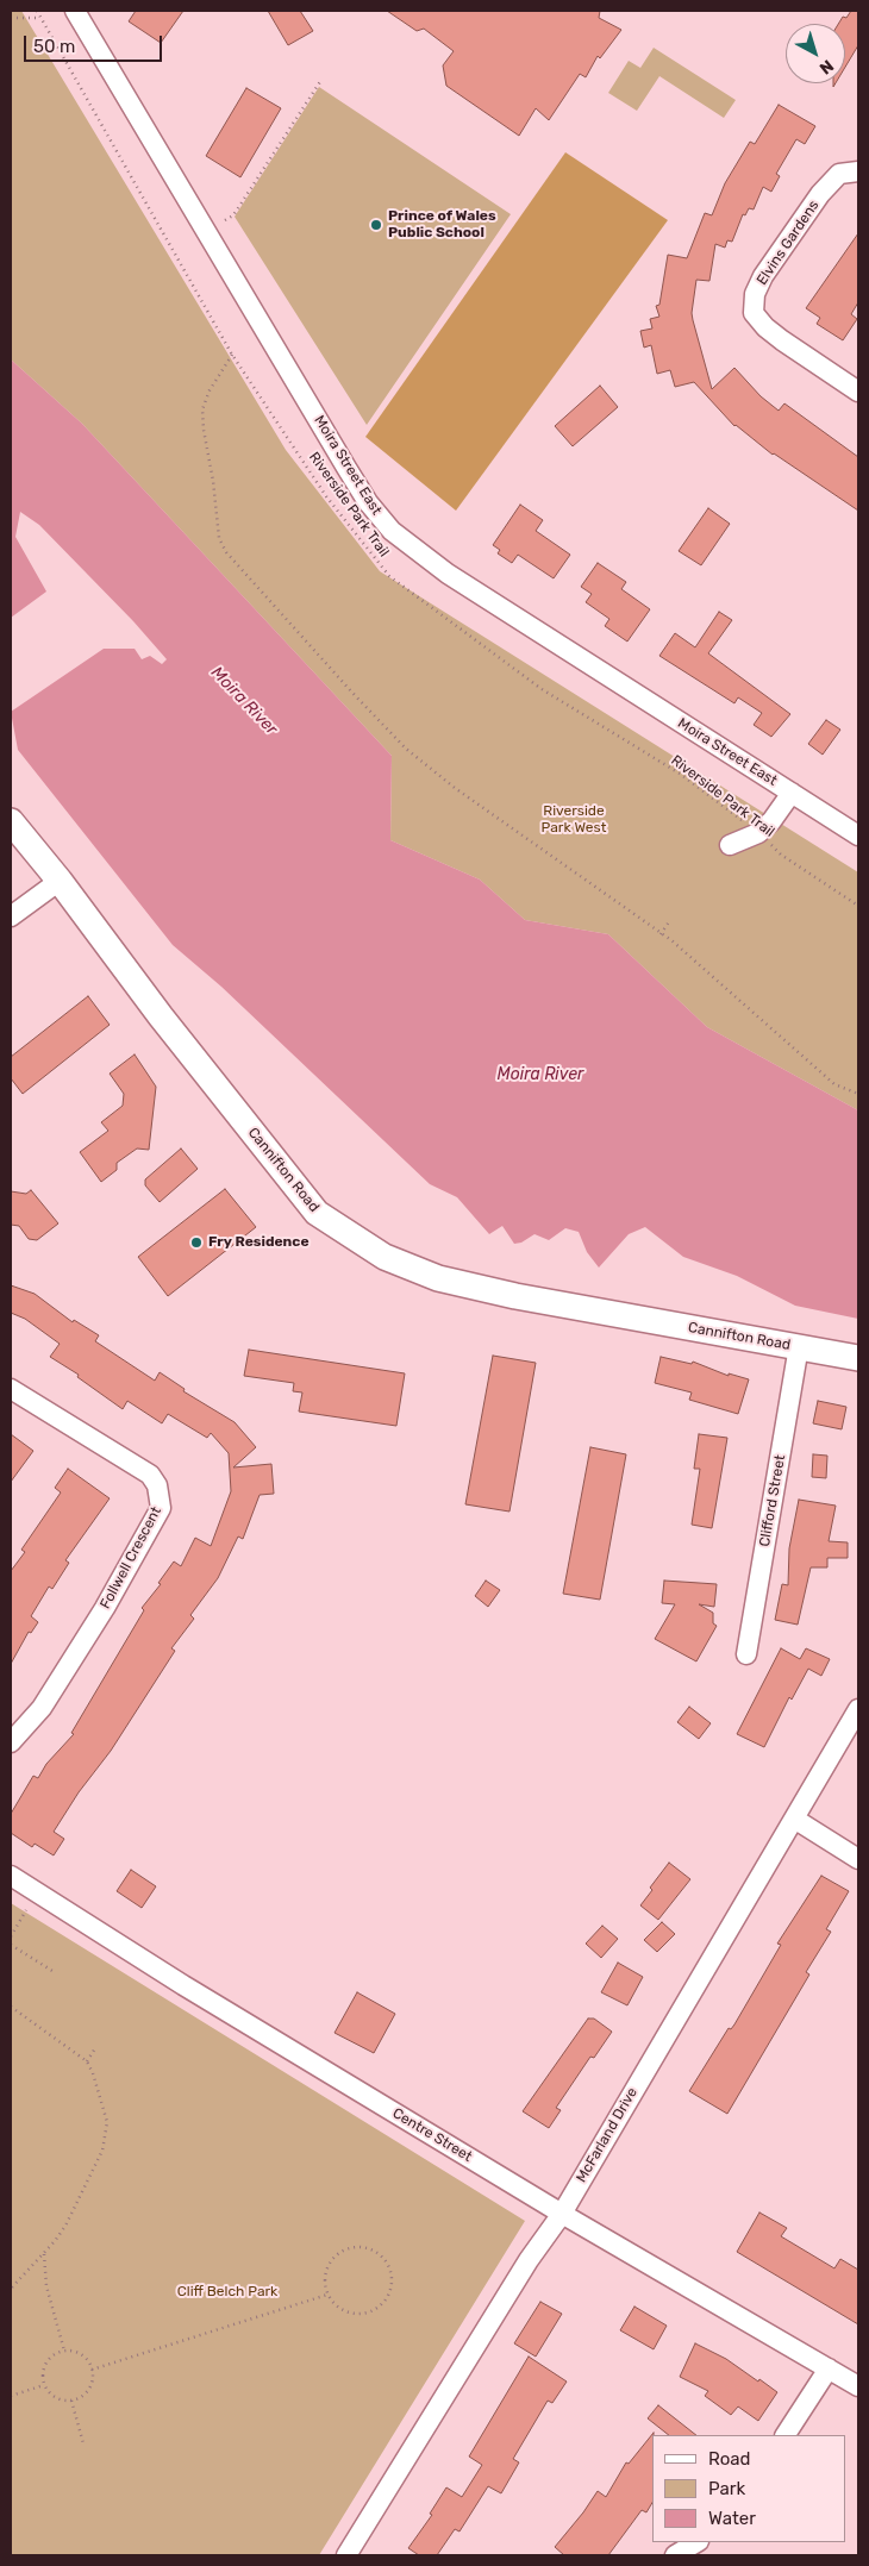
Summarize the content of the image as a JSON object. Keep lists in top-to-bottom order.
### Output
{
  "streets": {
    "main road": ["Cannifton Road"],
    "street": [
      "Elvins Gardens",
      "Moira Street East",
      "Clifford Street",
      "Follwell Crescent",
      "Centre Street",
      "McFarland Drive"
    ],
    "path": ["Riverside Park Trail"]
  },
  "crossings": [
    ["Cannifton Road", "Clifford Street"],
    ["Centre Street", "McFarland Drive"]
  ],
  "water": ["Moira River"],
  "parks": ["Riverside Park West", "Cliff Belch Park"],
  "places": ["Prince of Wales Public School", "Fry Residence"],
  "legend": ["Road", "Park", "Water"],
  "scale_bar": "50 m",
  "north": "bottom right"
}
